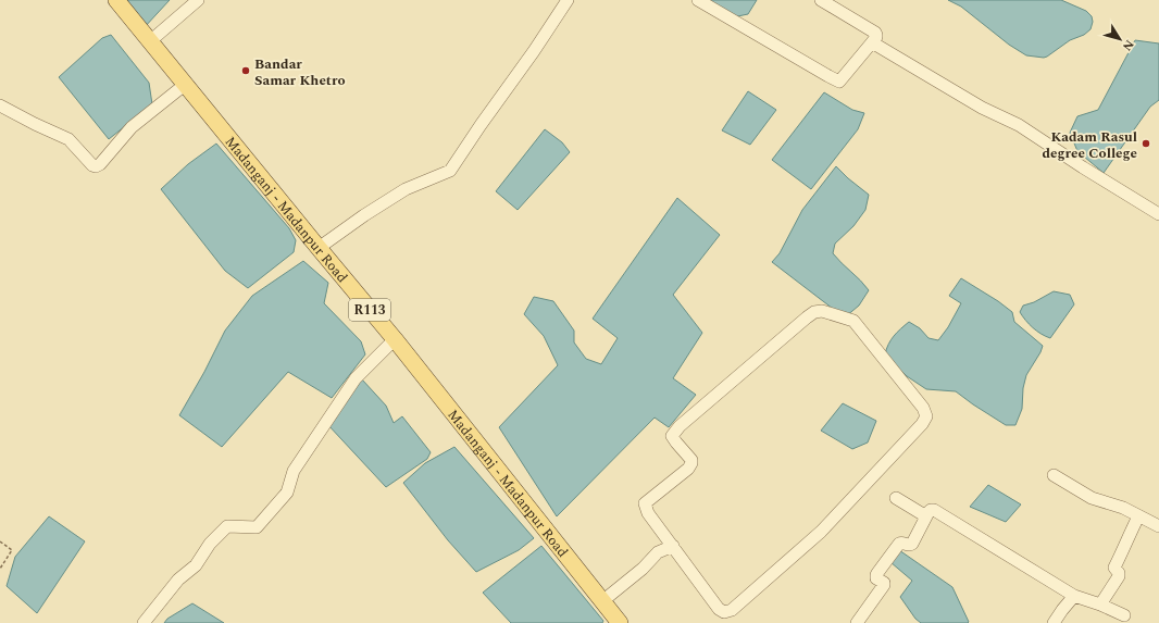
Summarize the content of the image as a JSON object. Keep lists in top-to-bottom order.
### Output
{
  "streets": {
    "main road": ["Madanganj - Madanpur Road", "R113"]
  },
  "places": ["Bandar Samar Khetro", "Kadam Rasul degree College"],
  "north": "bottom right"
}
